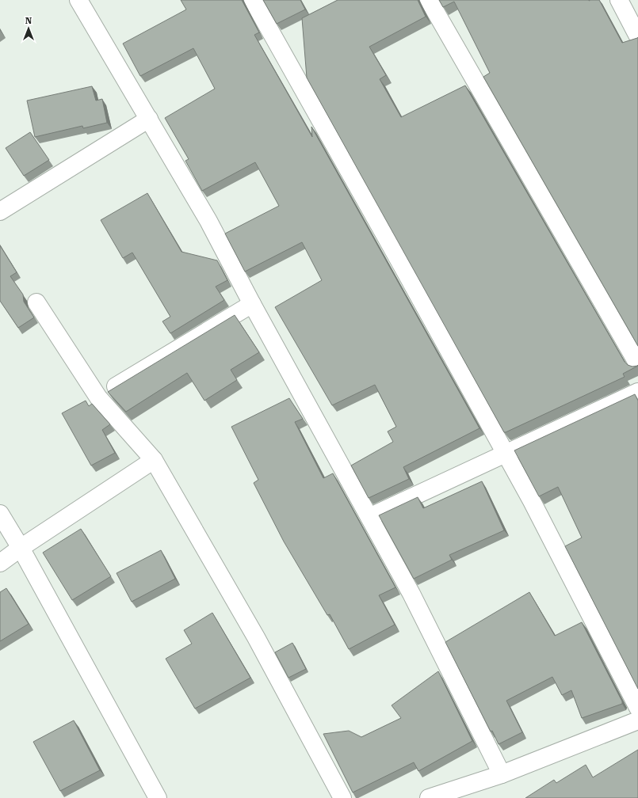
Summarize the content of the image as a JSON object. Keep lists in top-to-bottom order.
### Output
{
  "north": "top"
}
